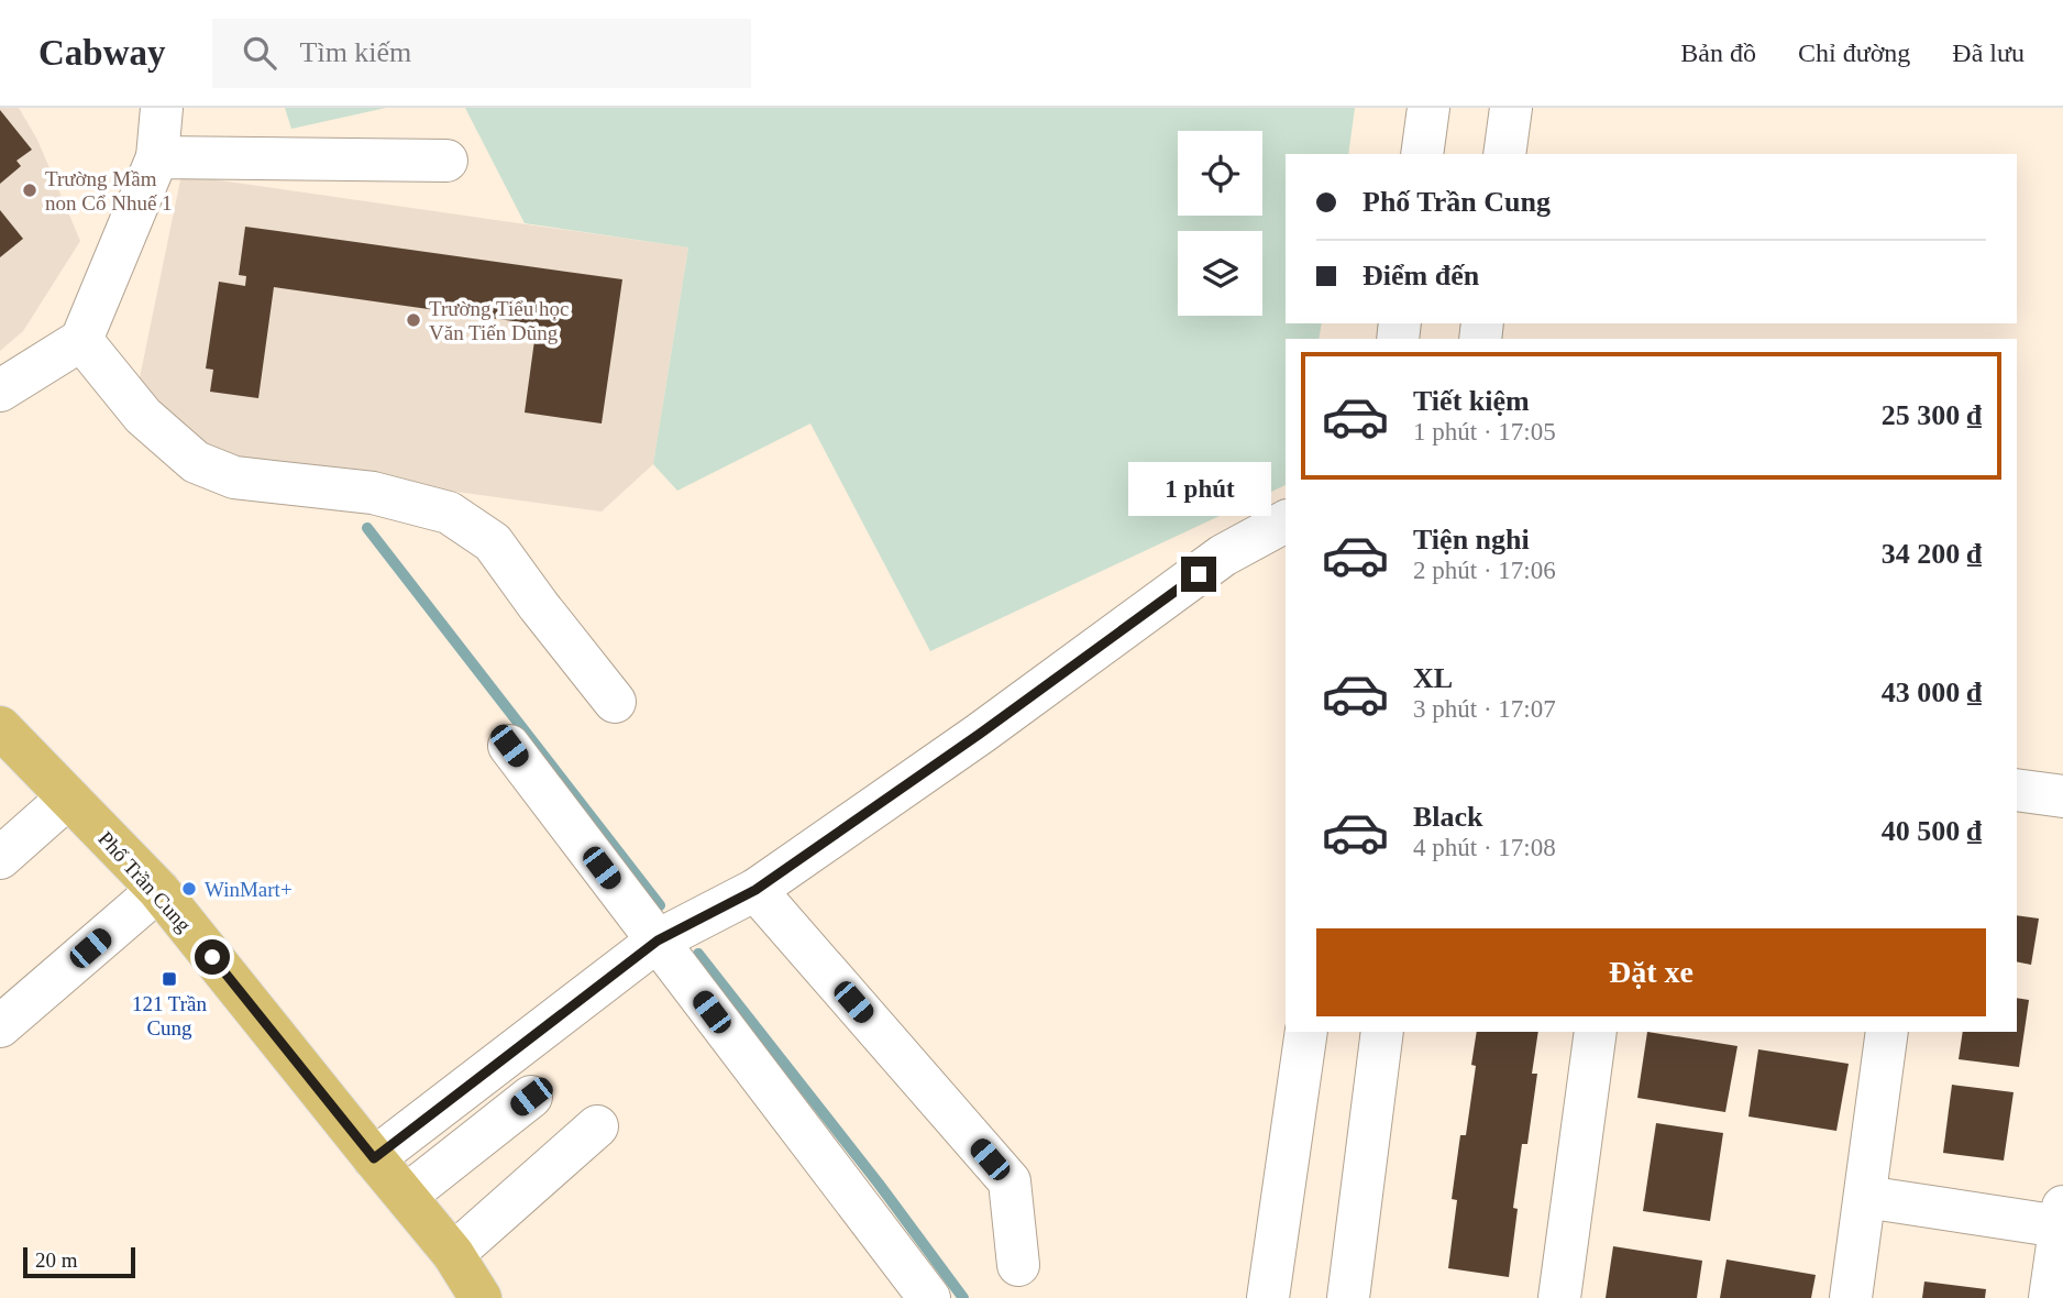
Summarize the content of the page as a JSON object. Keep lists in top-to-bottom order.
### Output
{
  "streets": {
    "main road": ["Phố Trần Cung"]
  },
  "places": {
    "other": ["Trường Mầm non Cổ Nhuế 1", "Trường Tiểu học Văn Tiến Dũng", "WinMart+"],
    "transit": ["121 Trần Cung"]
  },
  "scale_bar": "20 m",
  "page": {
    "header": "Cabway",
    "search": "Tìm kiếm",
    "nav": ["Bản đồ", "Chỉ đường", "Đã lưu"],
    "banner": ["Phố Trần Cung", "Điểm đến"],
    "list": [
      {
        "name": "Tiết kiệm",
        "note": "1 phút · 17:05",
        "value": "25 300 ₫"
      },
      {
        "name": "Tiện nghi",
        "note": "2 phút · 17:06",
        "value": "34 200 ₫"
      },
      {
        "name": "XL",
        "note": "3 phút · 17:07",
        "value": "43 000 ₫"
      },
      {
        "name": "Black",
        "note": "4 phút · 17:08",
        "value": "40 500 ₫"
      }
    ],
    "bubble": "1 phút",
    "buttons": "Đặt xe",
    "scale": "20 m"
  }
}
